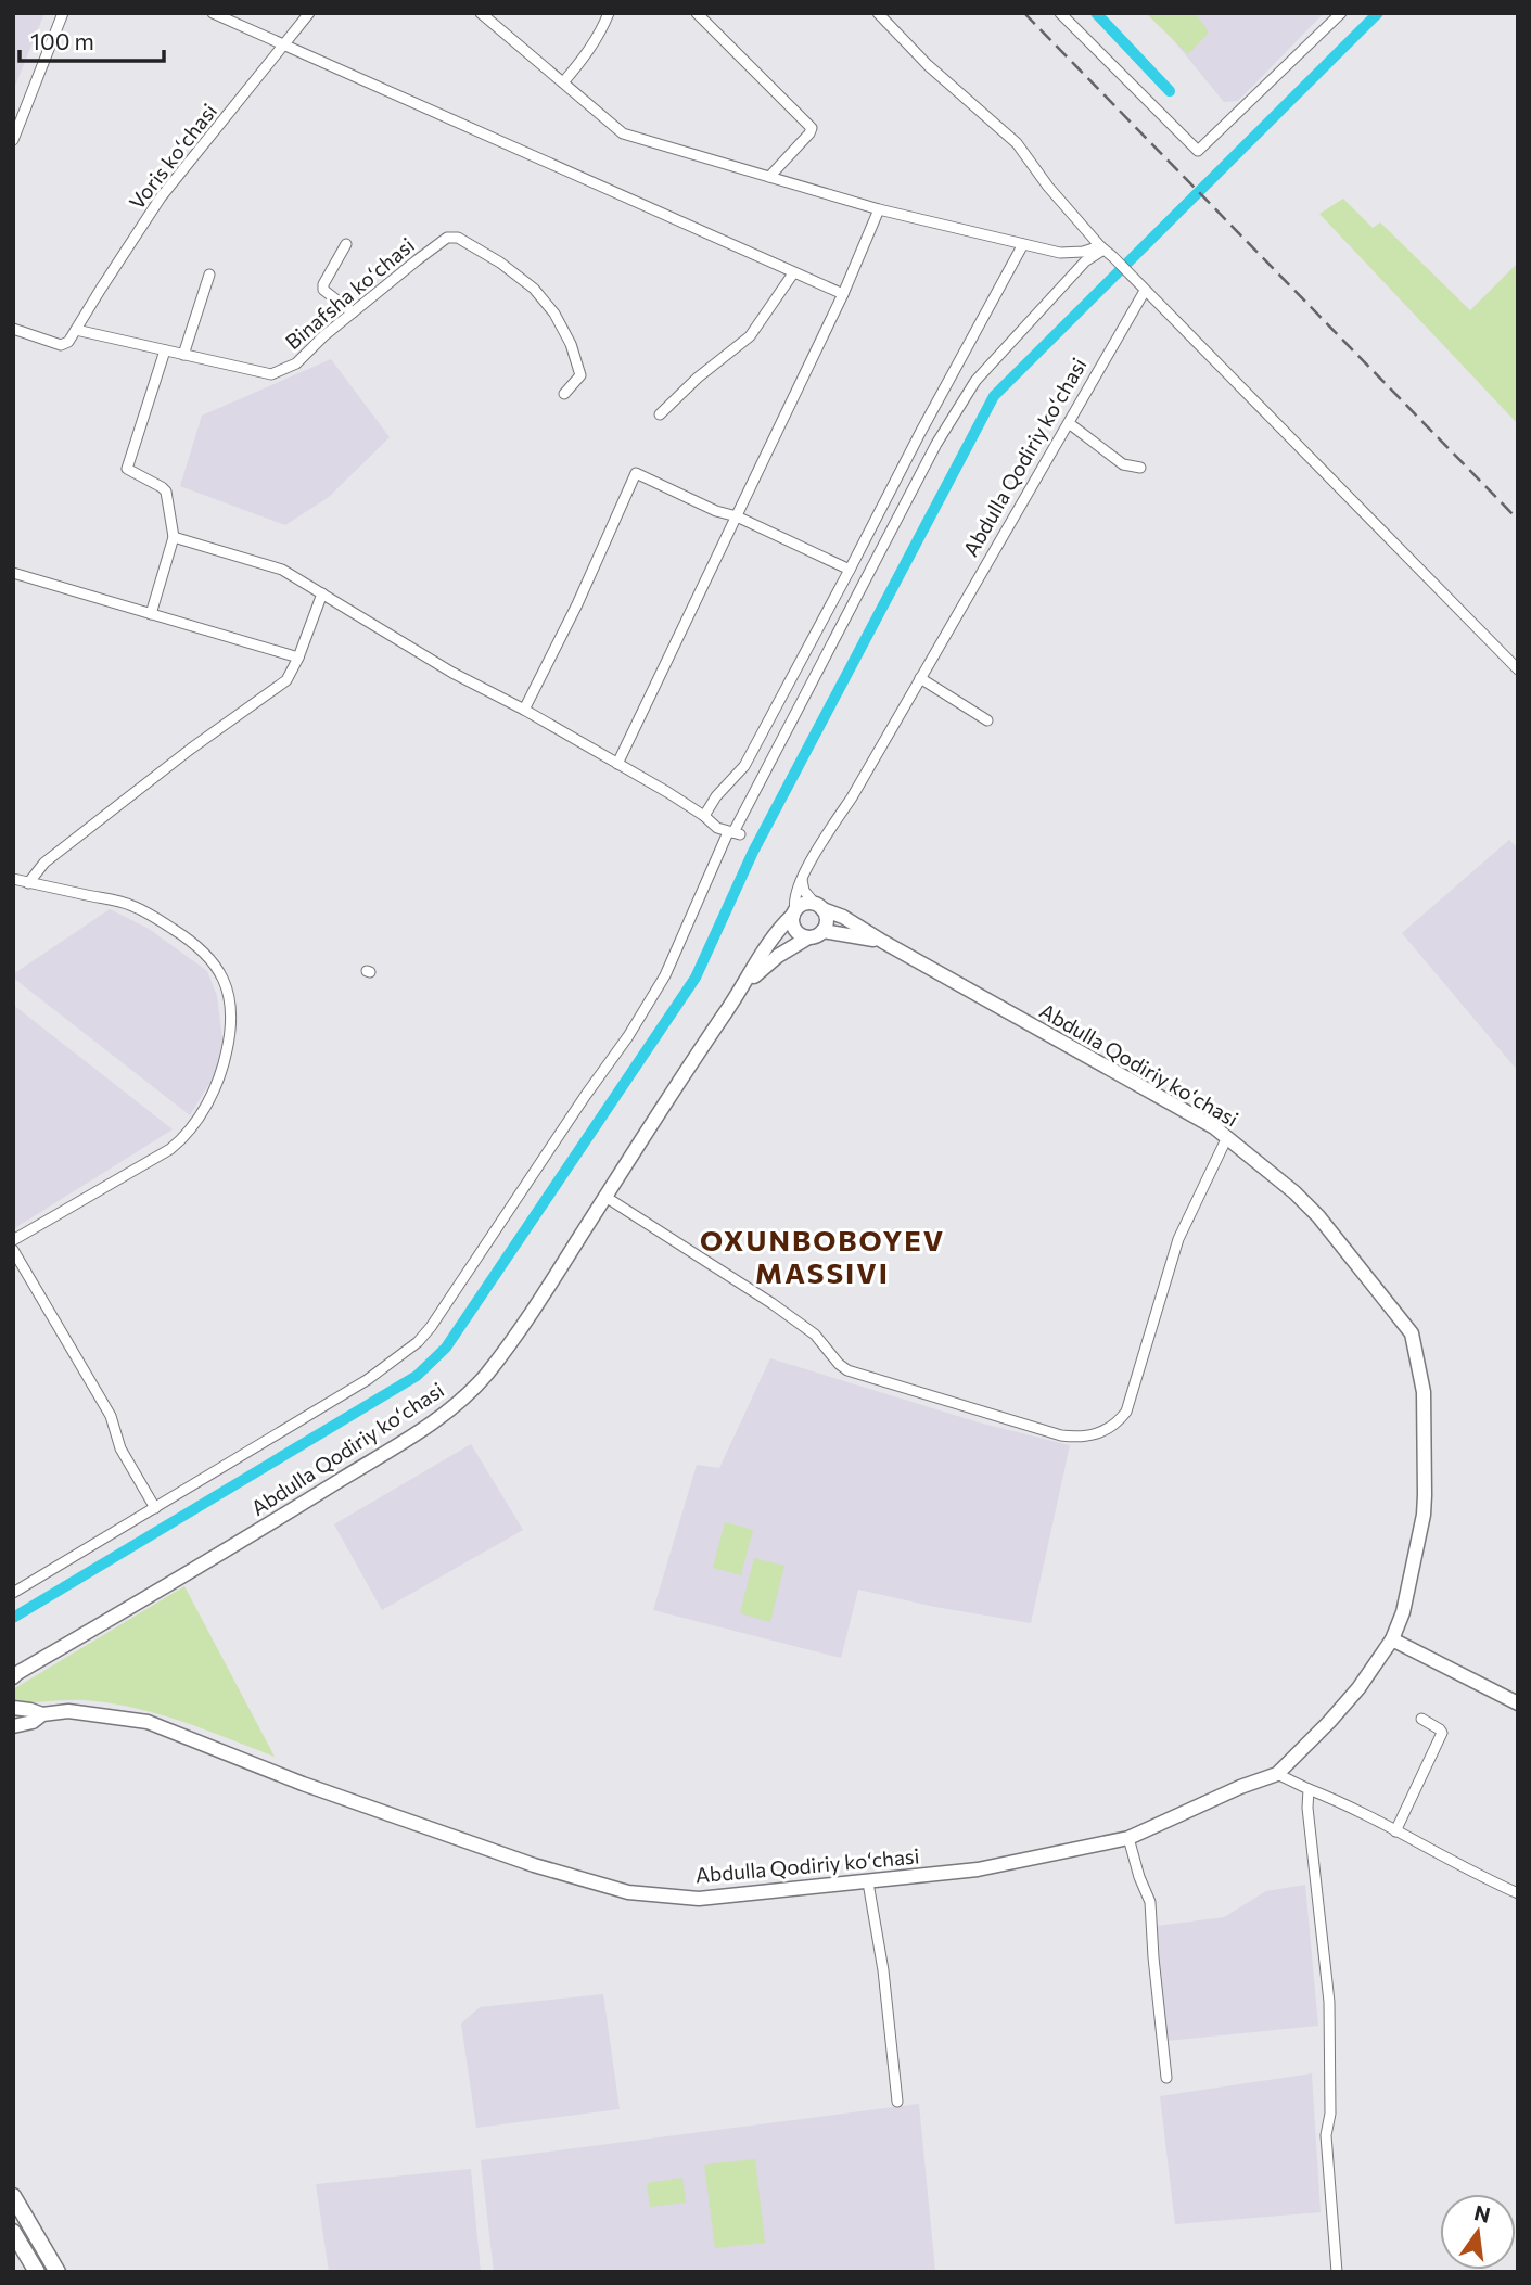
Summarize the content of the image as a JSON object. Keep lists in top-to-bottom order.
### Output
{
  "streets": {
    "street": ["Voris koʻchasi", "Binafsha koʻchasi", "Abdulla Qodiriy koʻchasi"]
  },
  "crossings": [
    ["Voris koʻchasi", "Binafsha koʻchasi"]
  ],
  "districts": ["OXUNBOBOYEV MASSIVI"],
  "scale_bar": "100 m",
  "north": "top"
}
